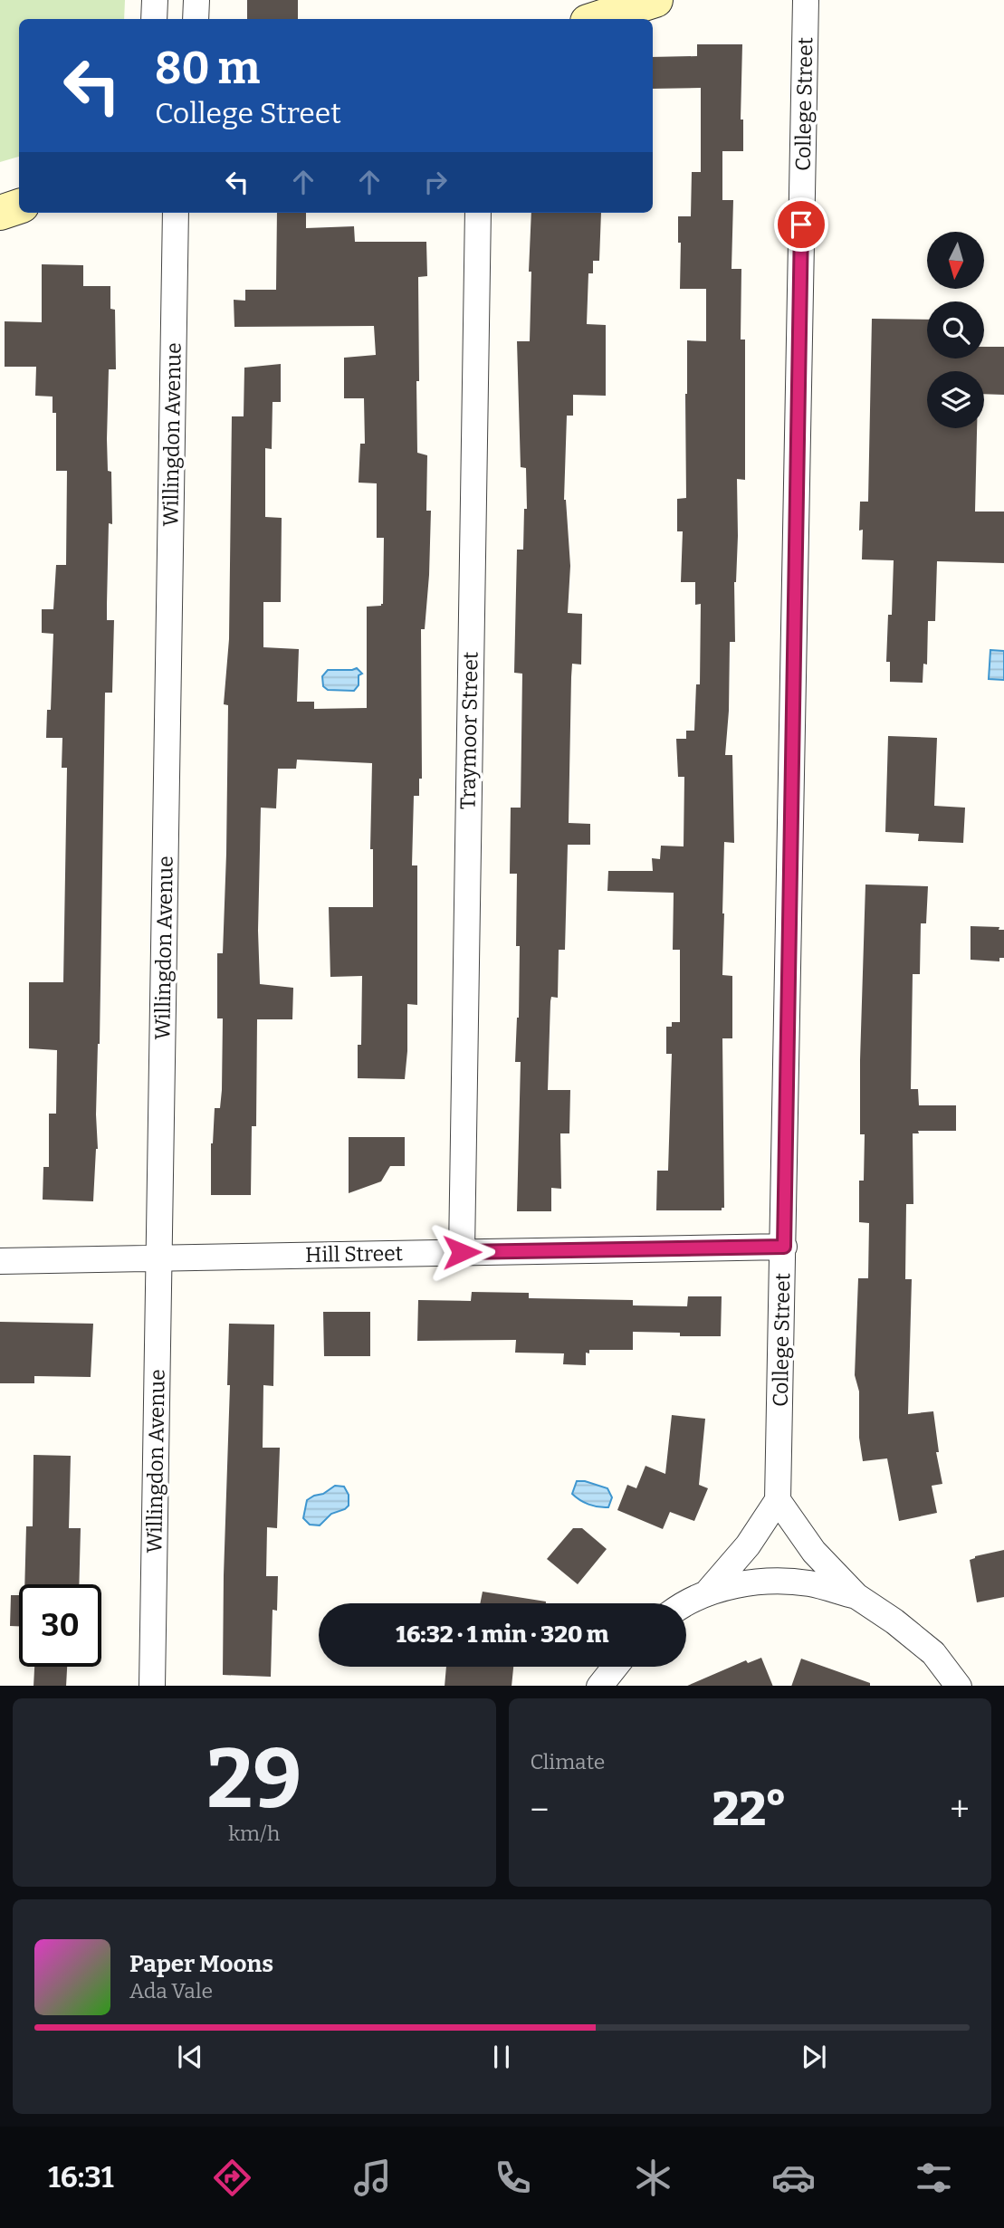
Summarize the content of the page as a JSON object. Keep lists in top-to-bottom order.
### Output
{
  "streets": {
    "street": [
      "College Street",
      "Willingdon Avenue",
      "Traymoor Street",
      "Hill Street"
    ]
  },
  "crossings": [
    ["College Street", "Hill Street"],
    ["Willingdon Avenue", "Hill Street"],
    ["Traymoor Street", "Hill Street"]
  ],
  "north": "bottom",
  "page": {
    "turn": ["80 m", "College Street"],
    "limit": "30",
    "trip": "16:32 · 1 min · 320 m",
    "tile": [
      ["29", "km/h"],
      "Climate"
    ],
    "heat": ["−", "22°", "+"],
    "song": ["Paper Moons", "Ada Vale"],
    "tabs": "16:31"
  }
}
